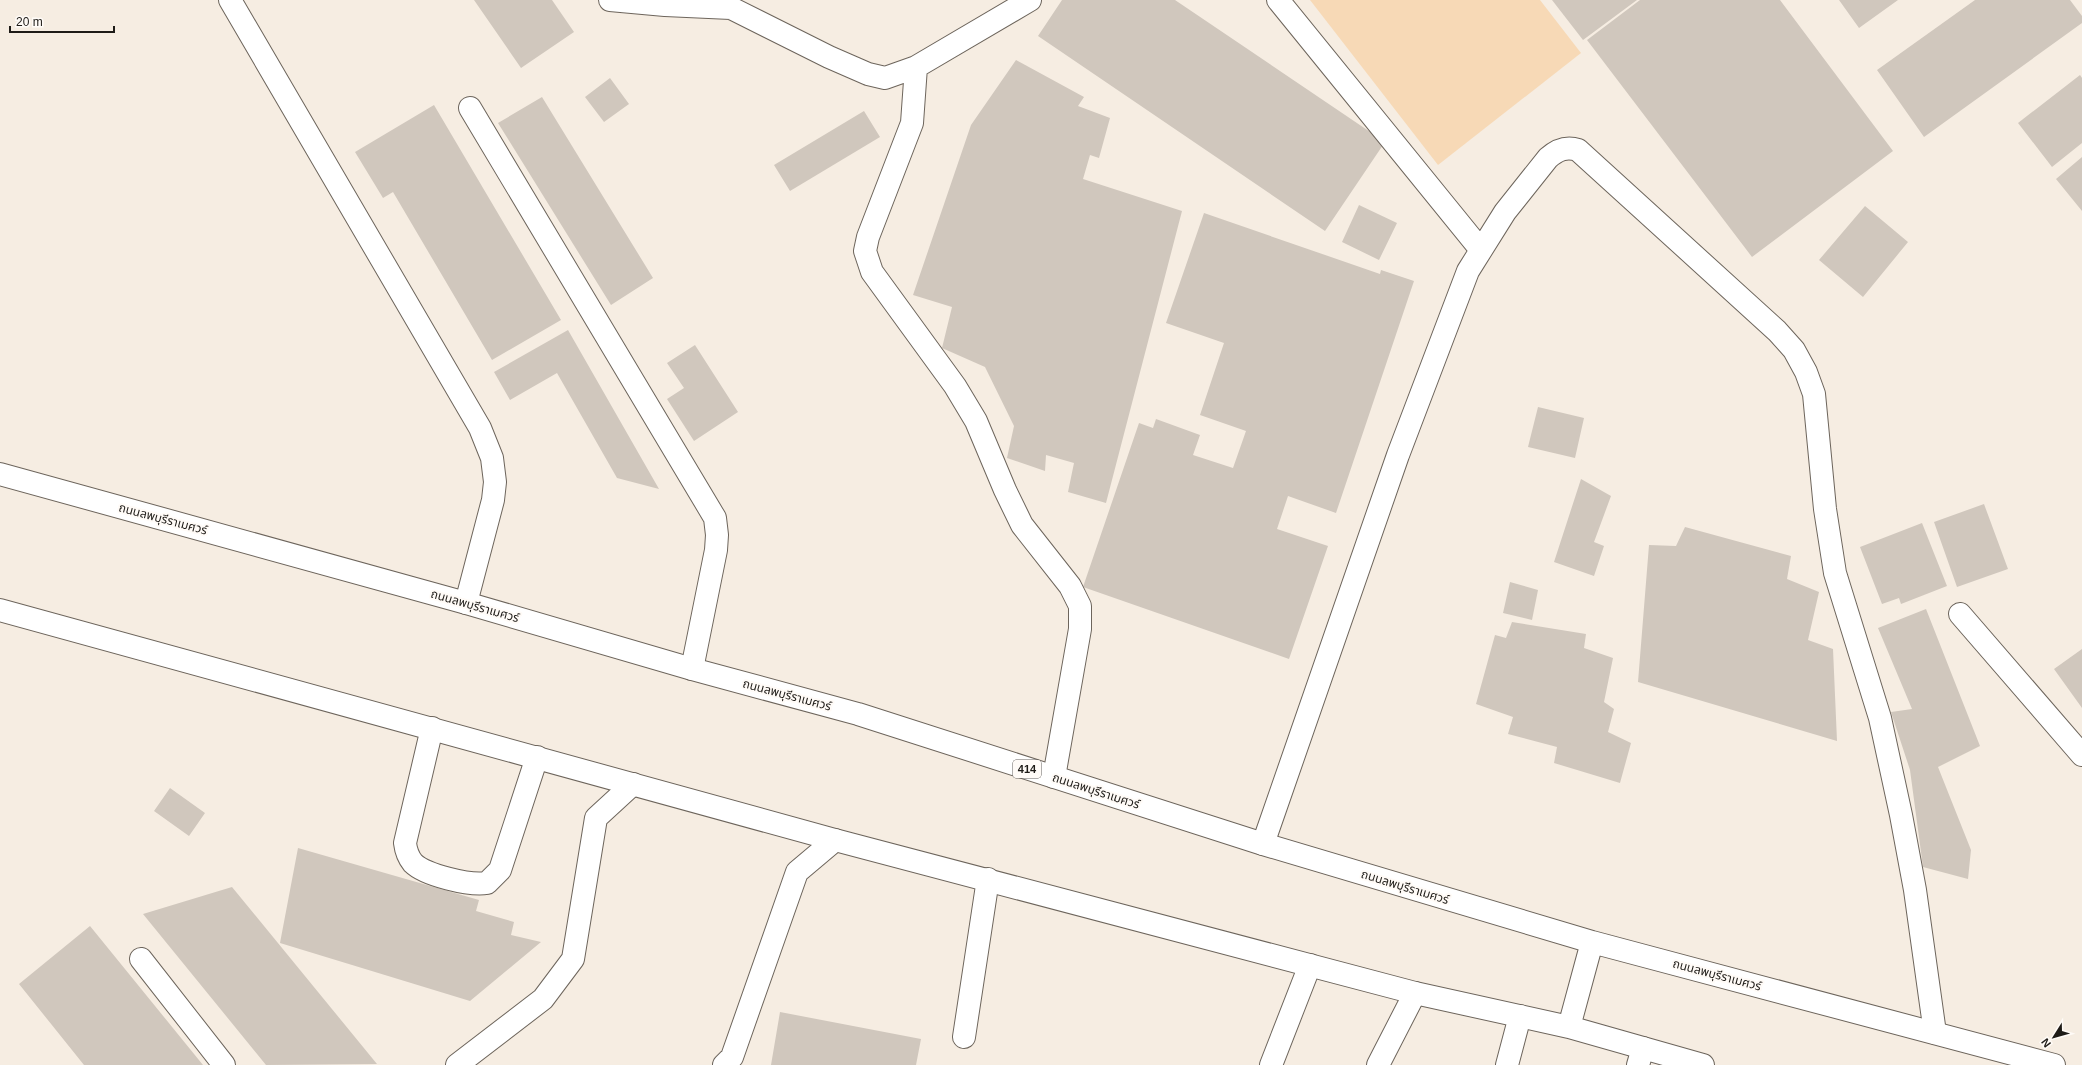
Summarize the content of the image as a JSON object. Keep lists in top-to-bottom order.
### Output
{
  "streets": {
    "main road": ["ถนนลพบุรีราเมศวร์", "414"]
  },
  "scale_bar": "20 m",
  "north": "bottom left"
}
